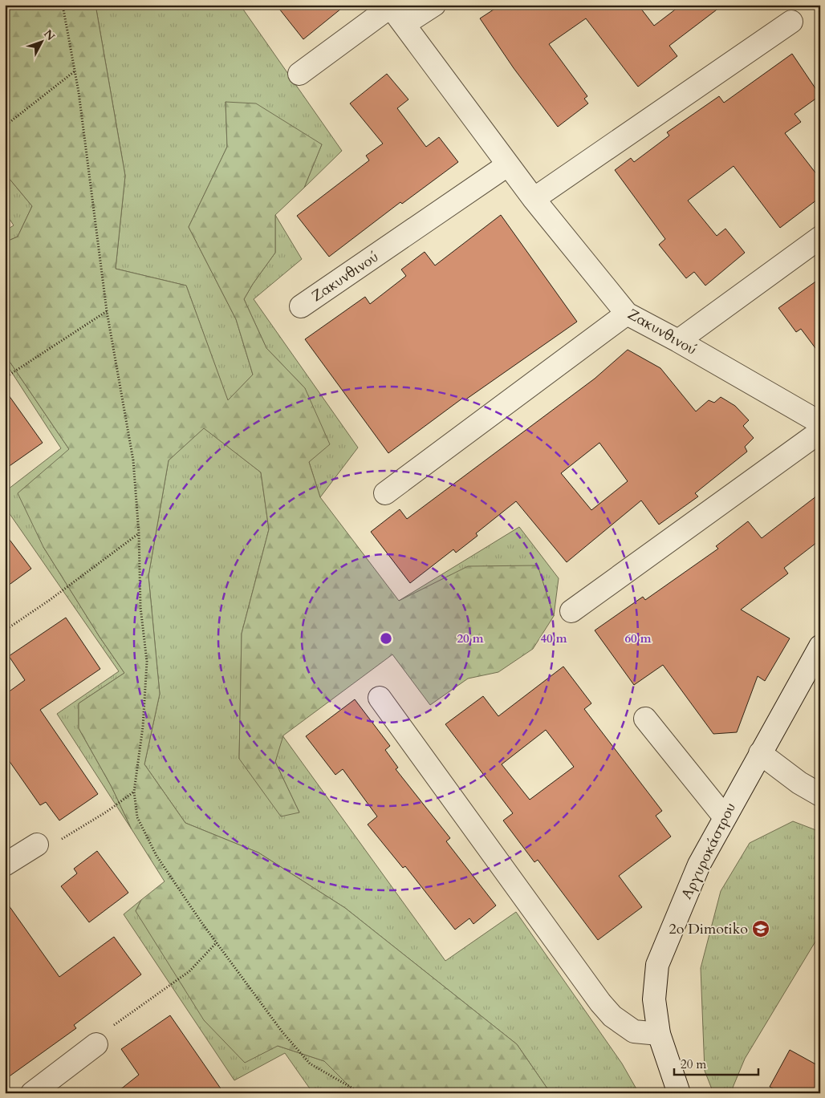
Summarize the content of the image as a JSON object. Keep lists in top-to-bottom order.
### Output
{
  "streets": {
    "street": ["Ζακυνθινού", "Αργυροκάστρου"]
  },
  "places": {
    "school or university": ["2o Dimotiko"]
  },
  "scale_bar": "20 m",
  "north": "top right",
  "rings": ["20 m", "40 m", "60 m"]
}
